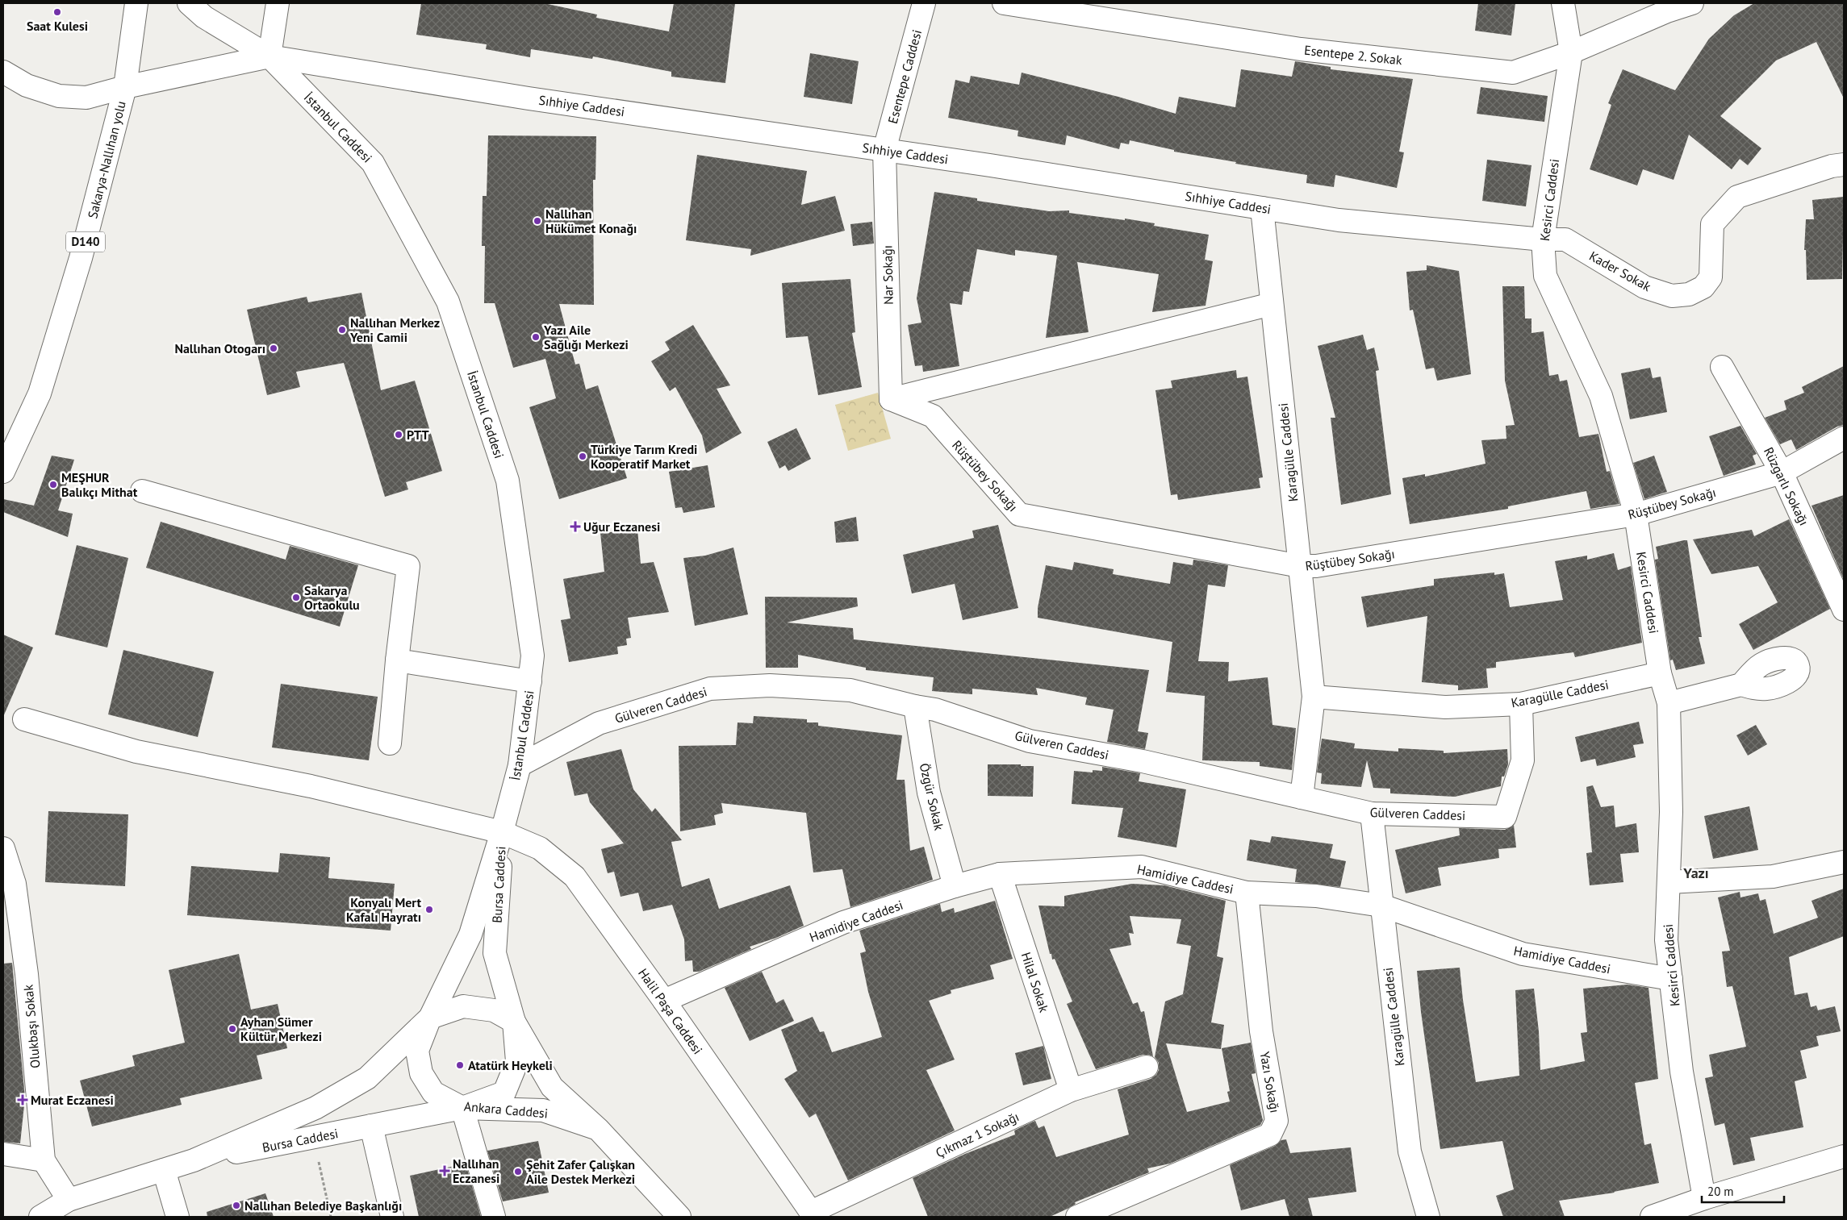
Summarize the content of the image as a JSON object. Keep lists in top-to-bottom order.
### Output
{
  "streets": {
    "street": [
      "Esentepe 2. Sokak",
      "Esentepe Caddesi",
      "Sıhhiye Caddesi",
      "İstanbul Caddesi",
      "Sakarya-Nallıhan yolu",
      "Kesirci Caddesi",
      "D140",
      "Kader Sokak",
      "Nar Sokağı",
      "Karagülle Caddesi",
      "Rüştübey Sokağı",
      "Rüzgarlı Sokağı",
      "Gülveren Caddesi",
      "Özgür Sokak",
      "Hamidiye Caddesi",
      "Bursa Caddesi",
      "Hilal Sokak",
      "Halil Paşa Caddesi",
      "Olukbaşı Sokak",
      "Yazı Sokağı",
      "Ankara Caddesi",
      "Çıkmaz 1 Sokağı"
    ]
  },
  "crossings": [
    ["Esentepe 2. Sokak", "Kesirci Caddesi"],
    ["Esentepe Caddesi", "Sıhhiye Caddesi"],
    ["Esentepe Caddesi", "Nar Sokağı"],
    ["Sıhhiye Caddesi", "İstanbul Caddesi"],
    ["Sıhhiye Caddesi", "Kesirci Caddesi"],
    ["Sıhhiye Caddesi", "Kader Sokak"],
    ["Sıhhiye Caddesi", "Nar Sokağı"],
    ["Sıhhiye Caddesi", "Karagülle Caddesi"],
    ["İstanbul Caddesi", "Gülveren Caddesi"],
    ["İstanbul Caddesi", "Bursa Caddesi"],
    ["İstanbul Caddesi", "Halil Paşa Caddesi"],
    ["Kesirci Caddesi", "Kader Sokak"],
    ["Kesirci Caddesi", "Karagülle Caddesi"],
    ["Kesirci Caddesi", "Rüştübey Sokağı"],
    ["Kesirci Caddesi", "Hamidiye Caddesi"],
    ["Nar Sokağı", "Rüştübey Sokağı"],
    ["Karagülle Caddesi", "Rüştübey Sokağı"],
    ["Karagülle Caddesi", "Gülveren Caddesi"],
    ["Karagülle Caddesi", "Hamidiye Caddesi"],
    ["Rüştübey Sokağı", "Rüzgarlı Sokağı"],
    ["Gülveren Caddesi", "Özgür Sokak"],
    ["Özgür Sokak", "Hamidiye Caddesi"],
    ["Hamidiye Caddesi", "Hilal Sokak"],
    ["Hamidiye Caddesi", "Halil Paşa Caddesi"],
    ["Hamidiye Caddesi", "Yazı Sokağı"],
    ["Bursa Caddesi", "Halil Paşa Caddesi"],
    ["Bursa Caddesi", "Olukbaşı Sokak"],
    ["Bursa Caddesi", "Ankara Caddesi"],
    ["Hilal Sokak", "Çıkmaz 1 Sokağı"],
    ["Halil Paşa Caddesi", "Çıkmaz 1 Sokağı"]
  ],
  "districts": ["Yazı"],
  "places": {
    "other": [
      "Saat Kulesi",
      "Nallıhan Hükümet Konağı",
      "Nallıhan Merkez Yeni Camii",
      "Yazı Aile Sağlığı Merkezi",
      "Nallıhan Otogarı",
      "PTT",
      "Türkiye Tarım Kredi Kooperatif Market",
      "MEŞHUR Balıkçı Mithat",
      "Sakarya Ortaokulu",
      "Konyalı Mert Kafalı Hayratı",
      "Ayhan Sümer Kültür Merkezi",
      "Atatürk Heykeli",
      "Şehit Zafer Çalışkan Aile Destek Merkezi",
      "Nallıhan Belediye Başkanlığı"
    ],
    "health": ["Uğur Eczanesi", "Murat Eczanesi", "Nallıhan Eczanesi"]
  },
  "scale_bar": "20 m"
}
